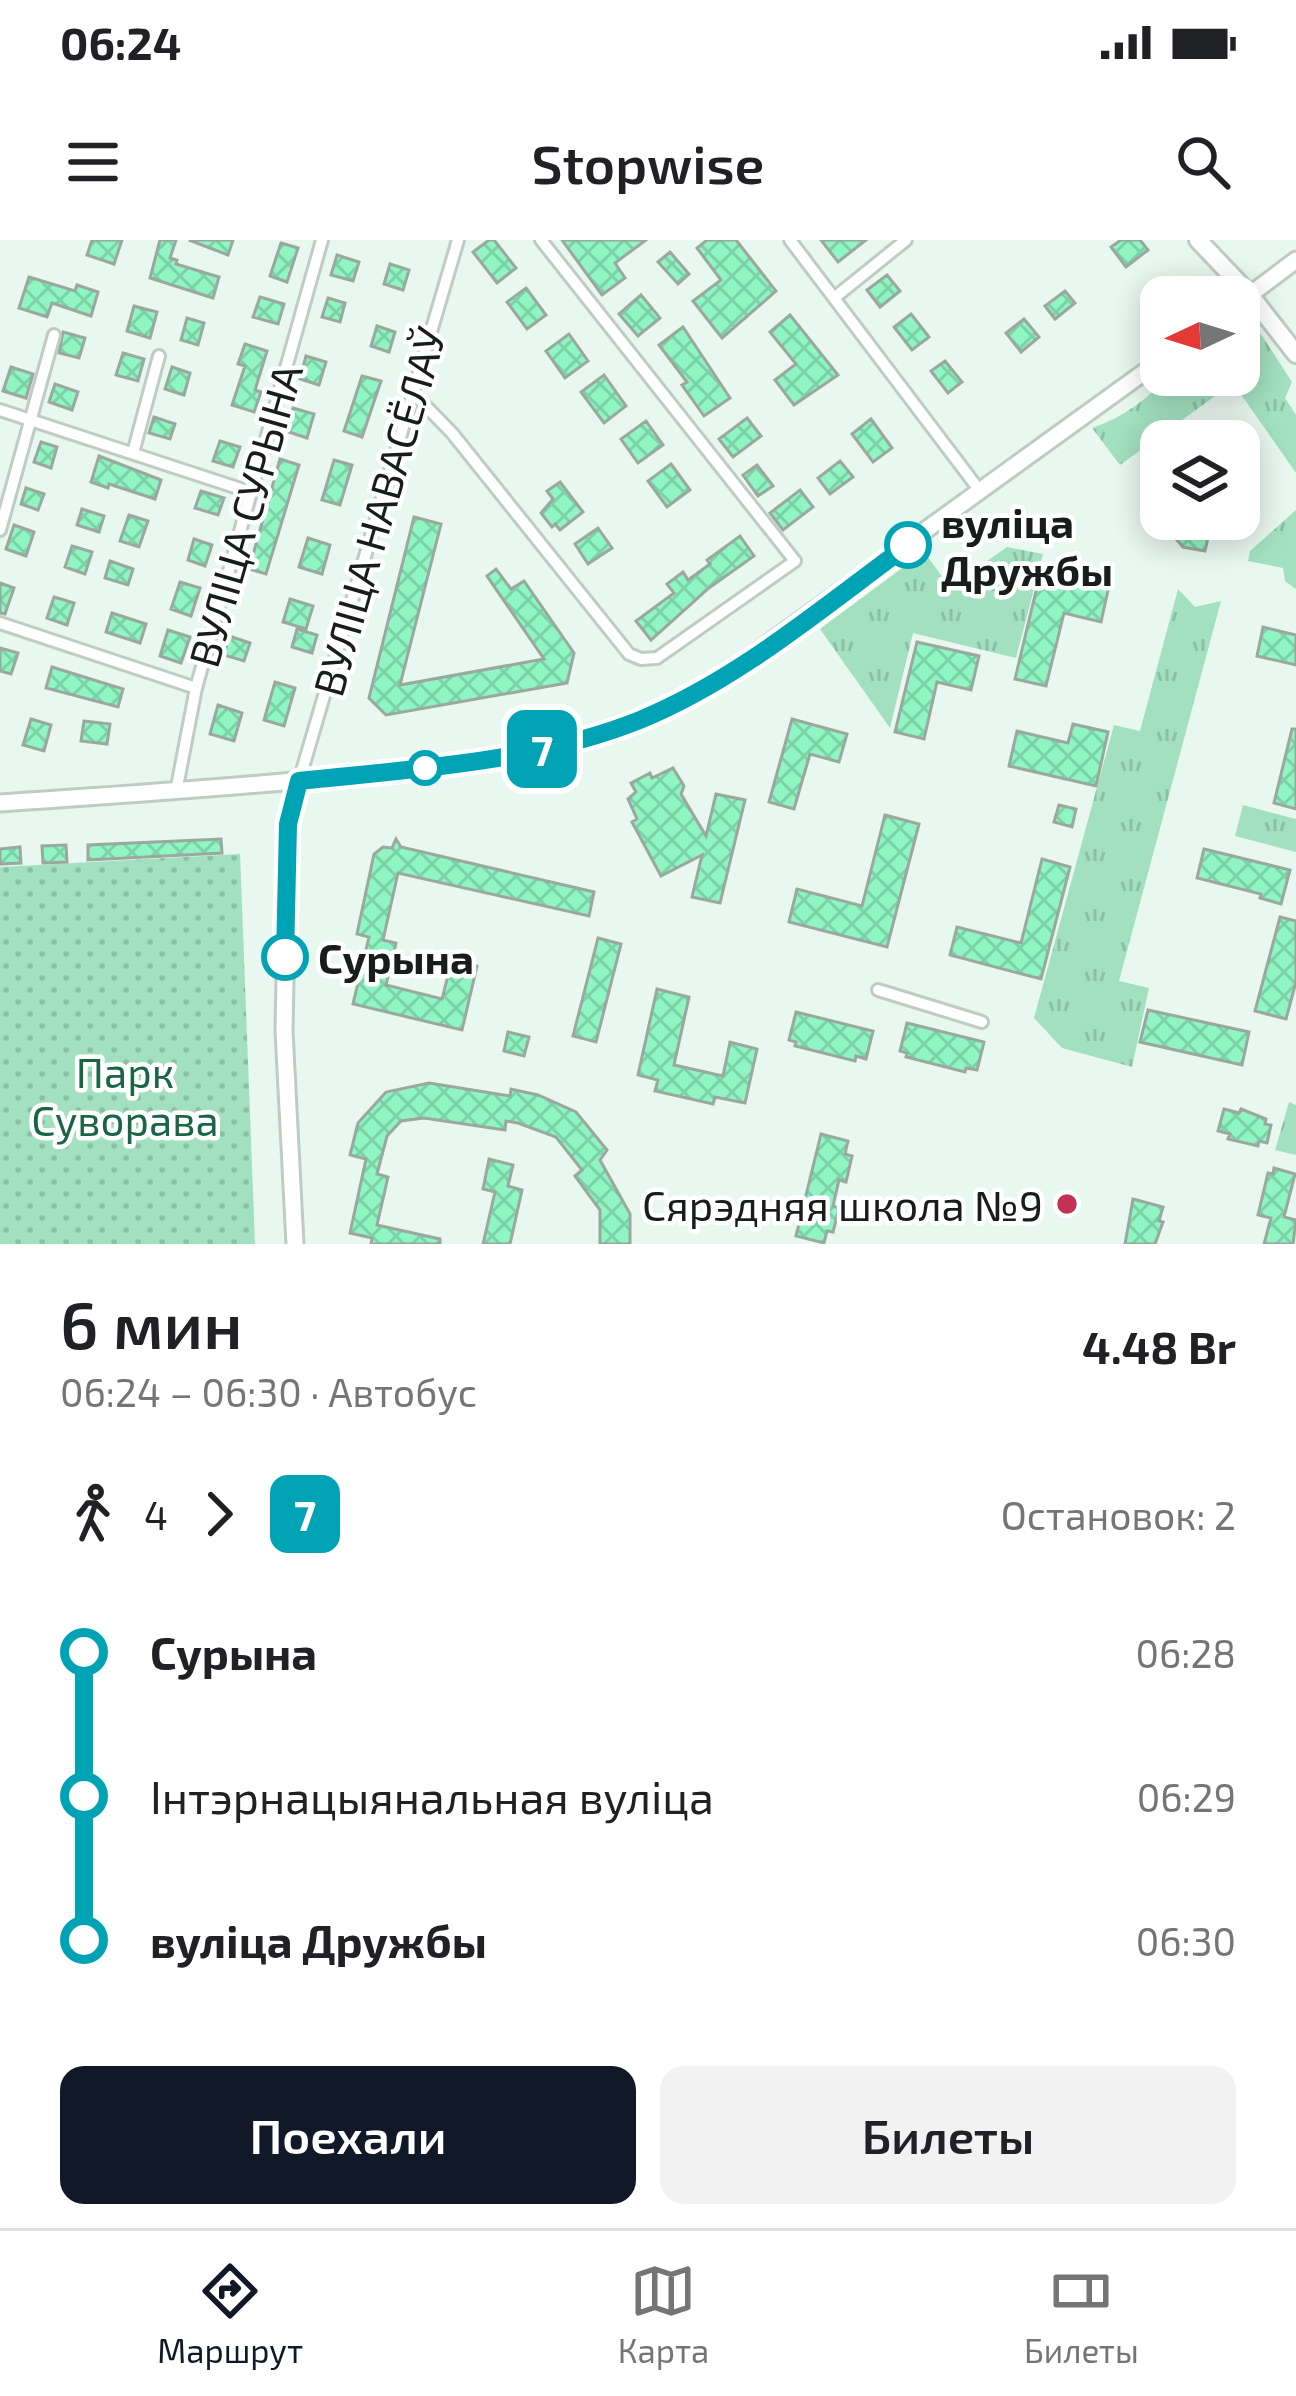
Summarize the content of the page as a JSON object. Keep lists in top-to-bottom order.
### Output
{
  "streets": {
    "street": ["ВУЛІЦА НАВАСЁЛАЎ", "ВУЛІЦА СУРЫНА"]
  },
  "parks": ["Парк Суворава"],
  "places": ["вуліца Дружбы", "Сурына", "Сярэдняя школа №9"],
  "lines": ["bus line 7"],
  "north": "left",
  "page": {
    "status": "06:24",
    "header": "Stopwise",
    "on_map": "7",
    "heading": ["6 мин", "06:24 – 06:30 · Автобус", "4.48 Br"],
    "legs": ["4", "7", "Остановок: 2"],
    "list": [
      {
        "name": "Сурына",
        "value": "06:28"
      },
      {
        "name": "Інтэрнацыянальная вуліца",
        "value": "06:29"
      },
      {
        "name": "вуліца Дружбы",
        "value": "06:30"
      }
    ],
    "buttons": ["Поехали", "Билеты"],
    "tabs": ["Маршрут", "Карта", "Билеты"]
  }
}
